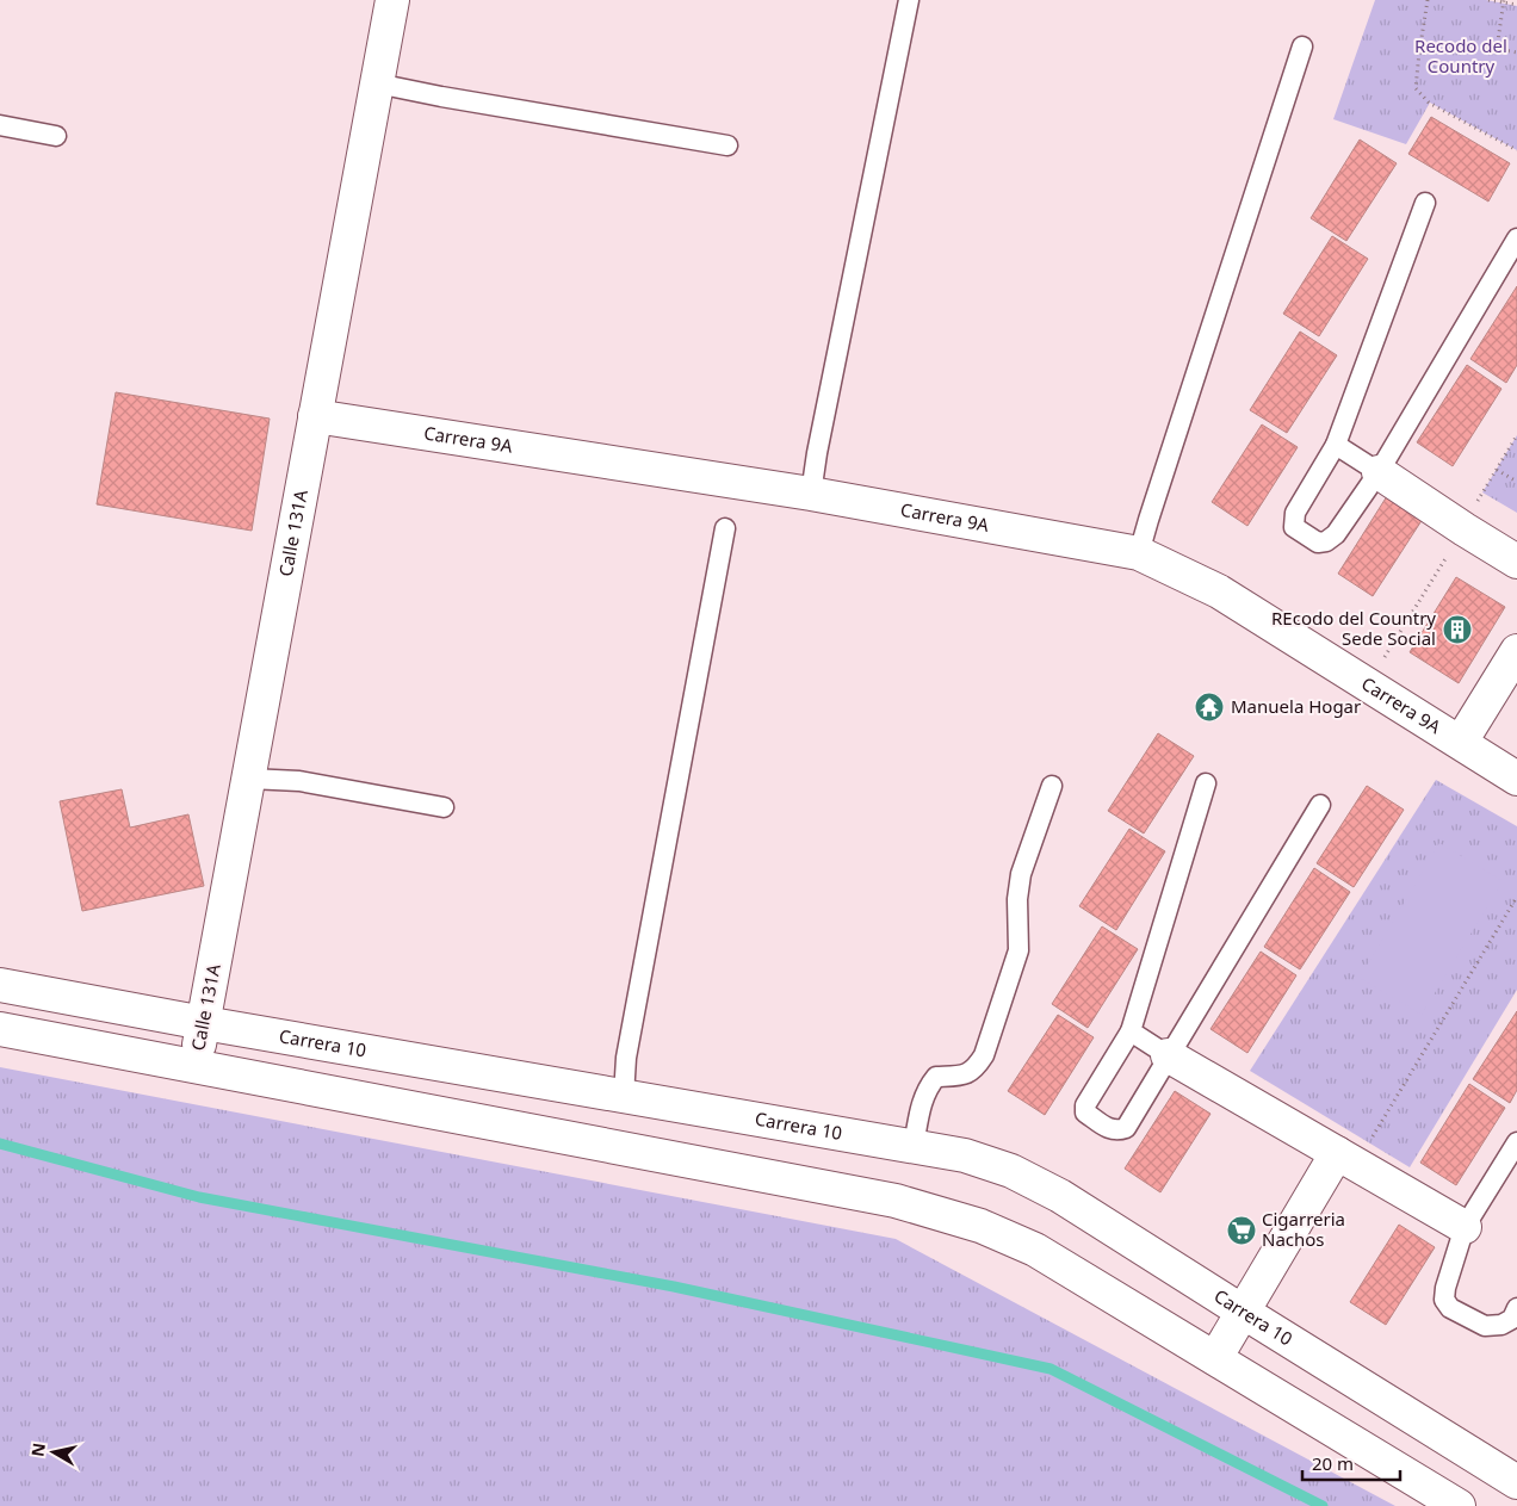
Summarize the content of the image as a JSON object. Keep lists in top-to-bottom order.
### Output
{
  "streets": {
    "street": ["Carrera 9A", "Calle 131A", "Carrera 10"]
  },
  "crossings": [
    ["Carrera 9A", "Calle 131A"],
    ["Calle 131A", "Carrera 10"]
  ],
  "parks": ["Recodo del Country"],
  "places": {
    "building": ["REcodo del Country Sede Social"],
    "temple": ["Manuela Hogar"],
    "supermarket": ["Cigarreria Nachos"]
  },
  "scale_bar": "20 m",
  "north": "left"
}
